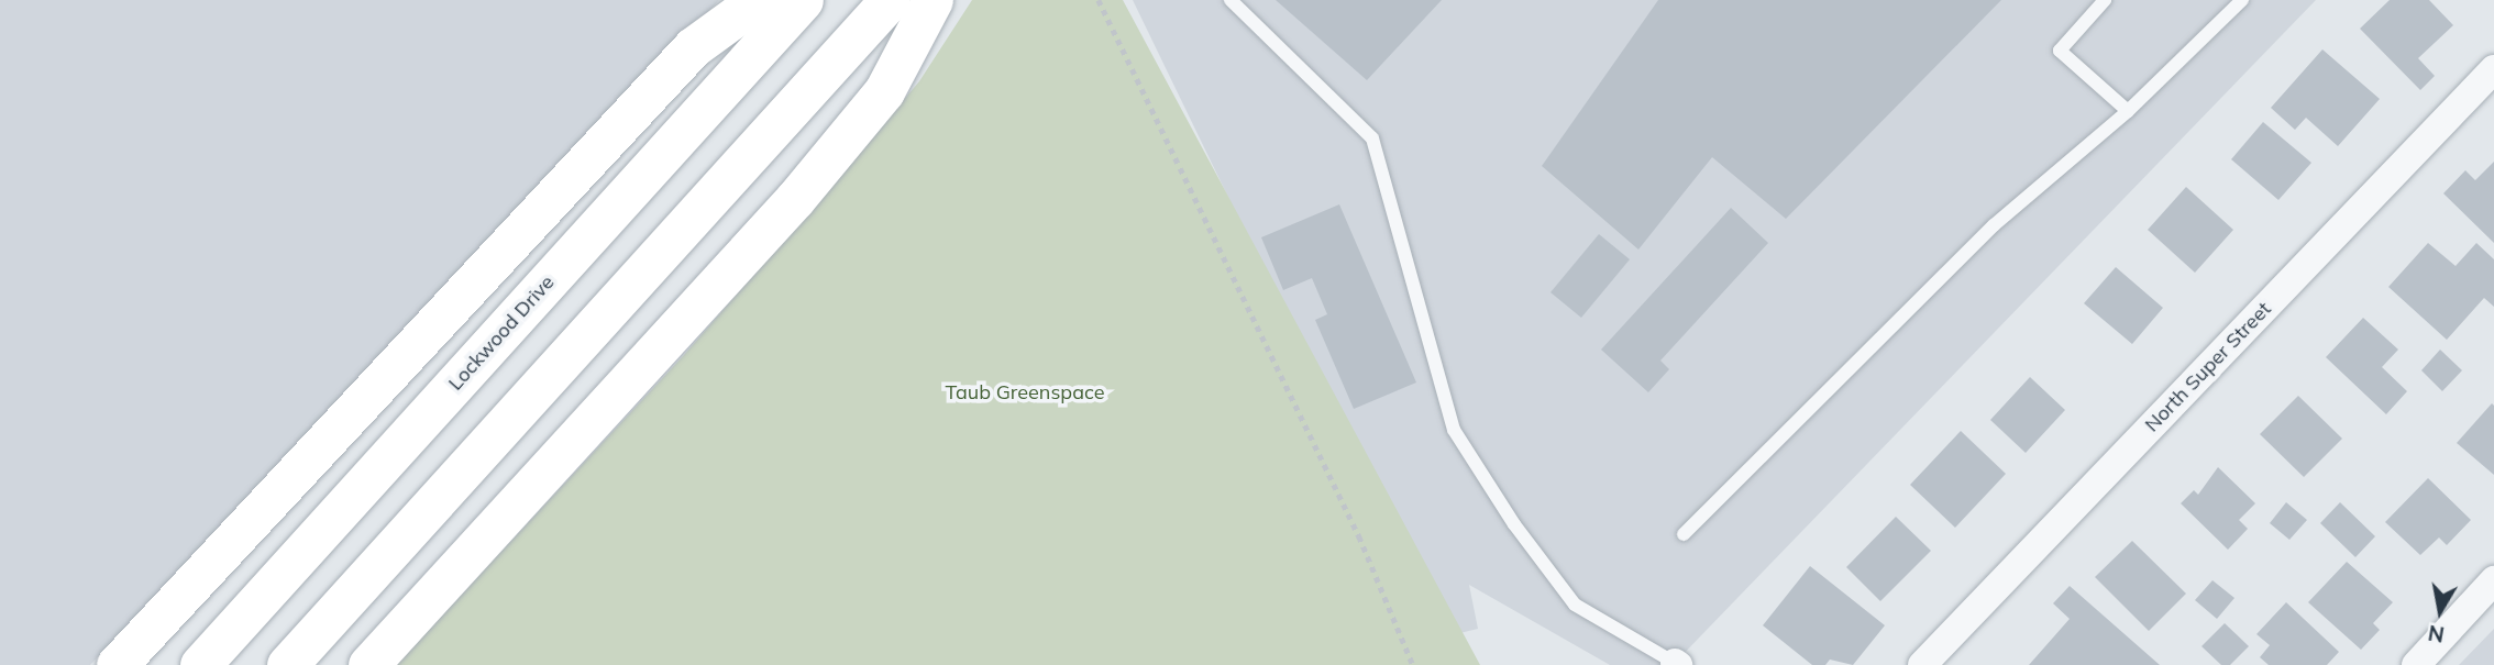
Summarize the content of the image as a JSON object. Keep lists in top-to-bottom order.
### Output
{
  "streets": {
    "main road": ["Lockwood Drive"],
    "street": ["North Super Street"]
  },
  "parks": ["Taub Greenspace"],
  "north": "bottom"
}
